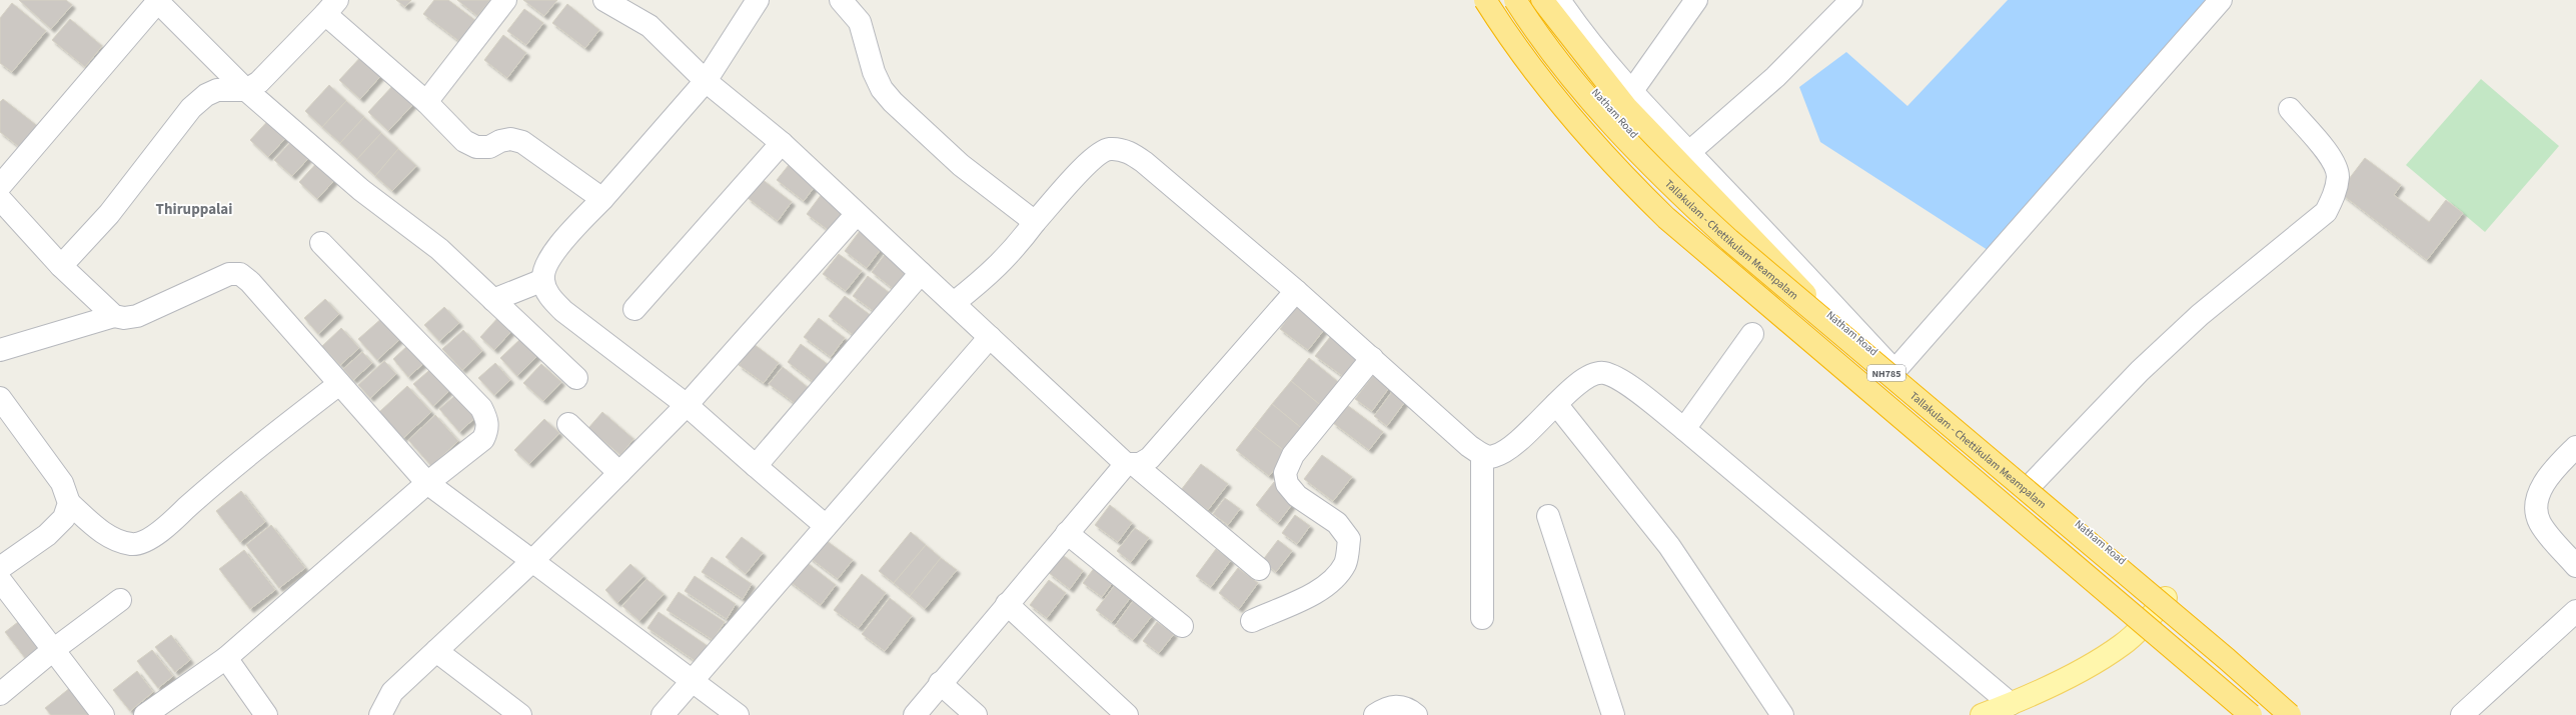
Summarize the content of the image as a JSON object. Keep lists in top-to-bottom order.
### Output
{
  "streets": {
    "highway": ["Tallakulam - Chettikulam Meampalam", "NH785"],
    "main road": ["Natham Road"]
  },
  "districts": ["Thiruppalai"]
}
